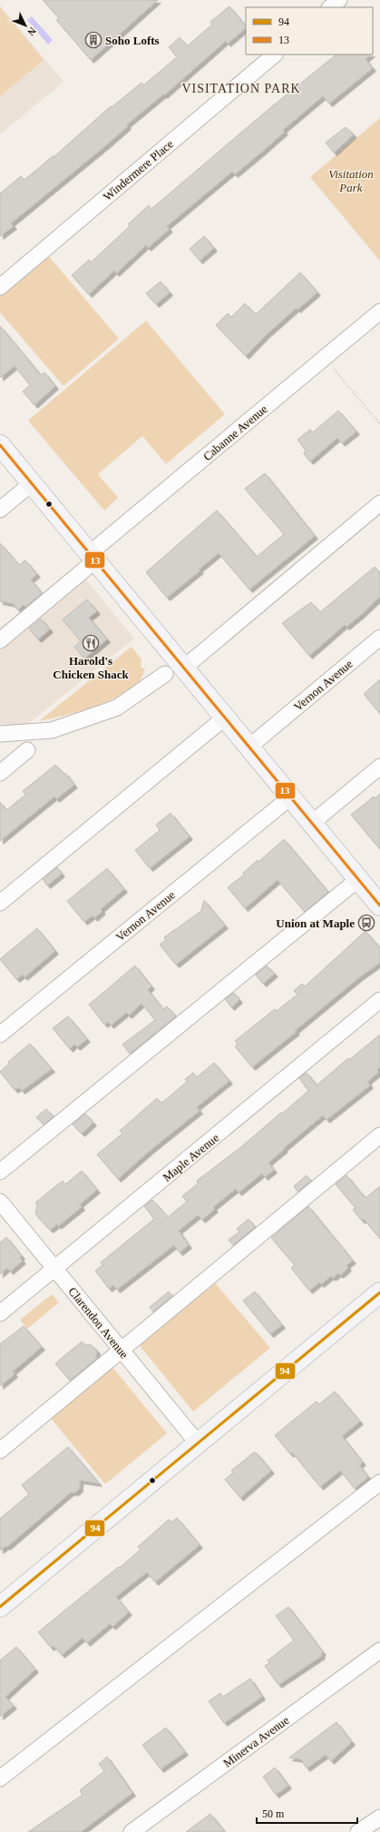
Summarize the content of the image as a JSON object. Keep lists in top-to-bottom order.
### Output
{
  "streets": {
    "street": [
      "Windermere Place",
      "Cabanne Avenue",
      "Vernon Avenue",
      "Maple Avenue",
      "Clarendon Avenue",
      "Minerva Avenue"
    ]
  },
  "crossings": [
    ["Maple Avenue", "Clarendon Avenue"]
  ],
  "districts": ["VISITATION PARK"],
  "parks": ["Visitation Park"],
  "places": {
    "building": ["Soho Lofts"],
    "restaurant": ["Harold's Chicken Shack"],
    "bus stop": ["Union at Maple"]
  },
  "lines": ["transit line 13", "transit line 94"],
  "legend": ["94", "13"],
  "scale_bar": "50 m",
  "north": "bottom right"
}
